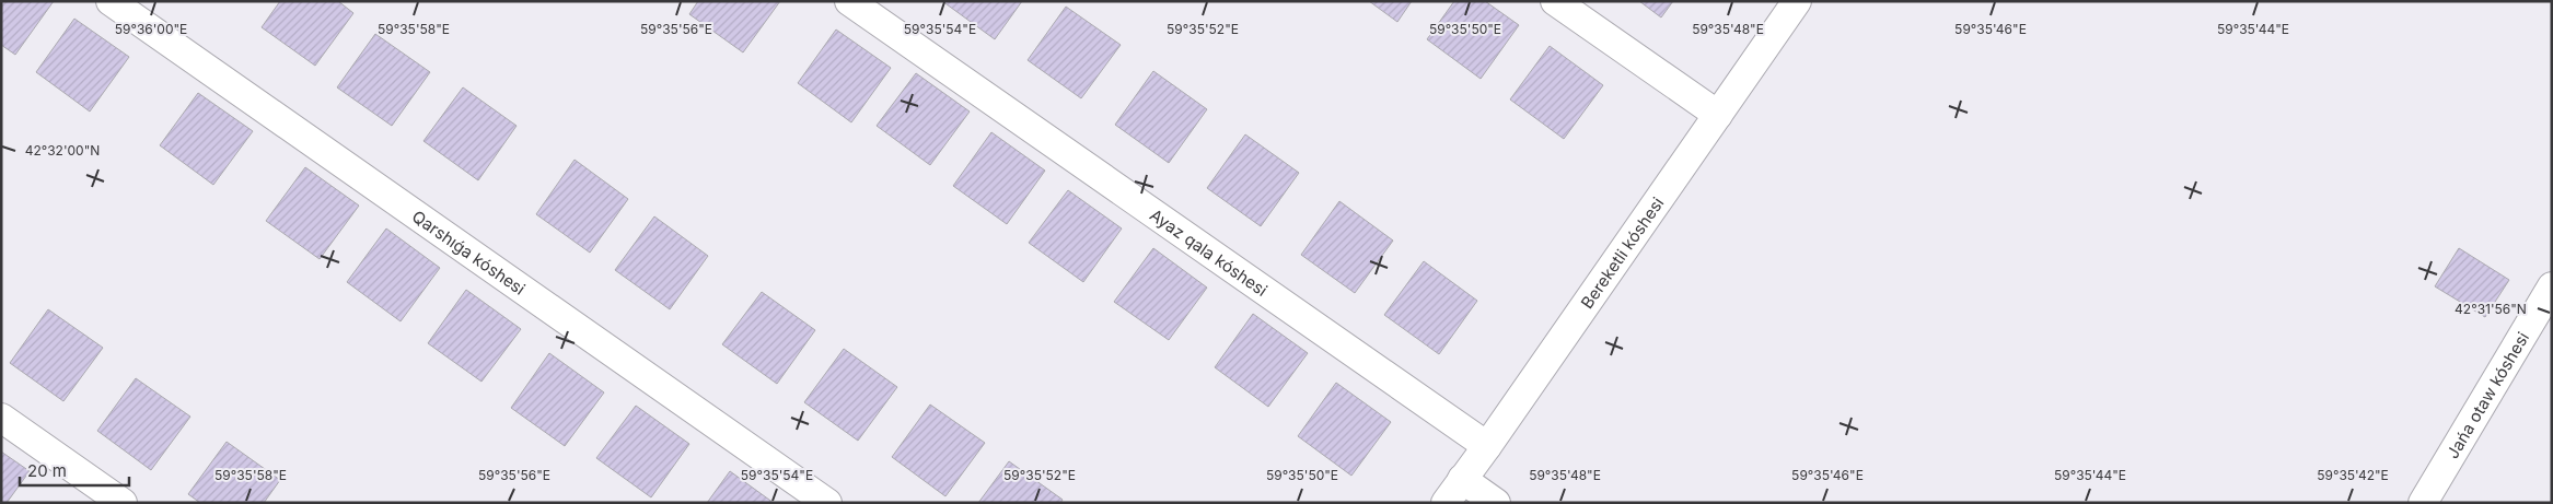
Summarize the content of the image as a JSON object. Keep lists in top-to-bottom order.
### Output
{
  "streets": {
    "street": [
      "Qarshıǵa kóshesi",
      "Ayaz qala kóshesi",
      "Bereketli kóshesi",
      "Jańa otaw kóshesi"
    ]
  },
  "crossings": [
    ["Ayaz qala kóshesi", "Bereketli kóshesi"]
  ],
  "scale_bar": "20 m",
  "coordinates": [
    "59°35'50\"E",
    "59°35'48\"E",
    "59°35'46\"E",
    "59°36'00\"E",
    "59°35'58\"E",
    "59°35'56\"E",
    "59°35'54\"E",
    "59°35'52\"E",
    "59°35'44\"E",
    "42°32'00\"N",
    "42°31'56\"N",
    "59°35'42\"E"
  ]
}
